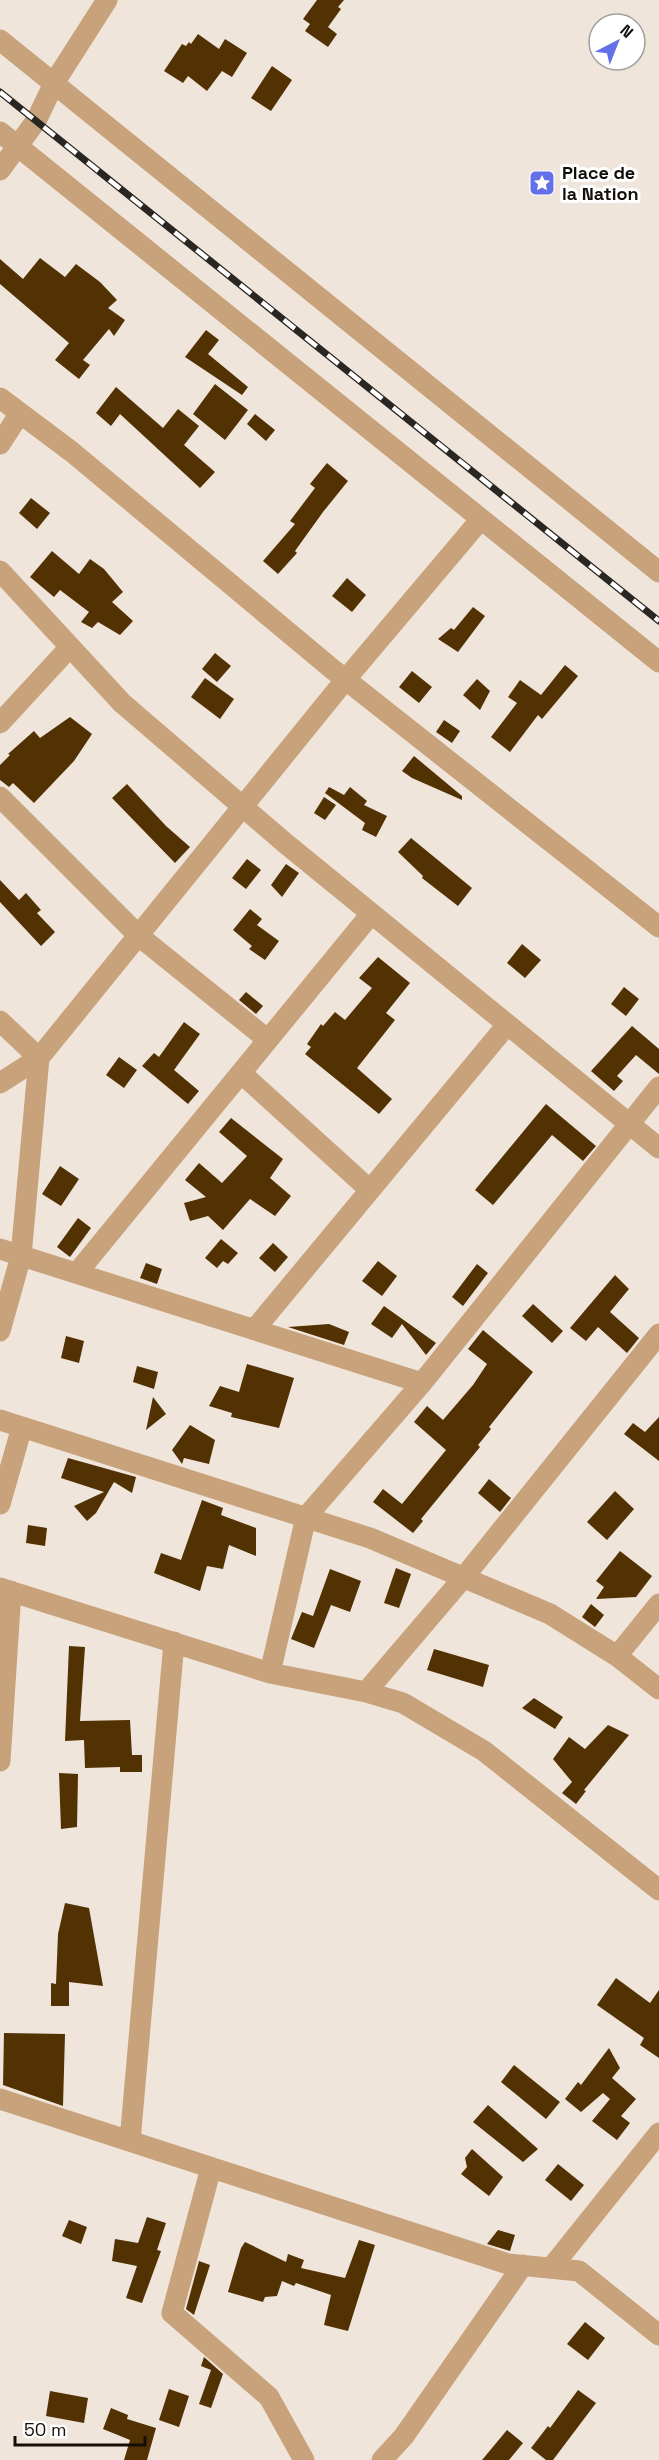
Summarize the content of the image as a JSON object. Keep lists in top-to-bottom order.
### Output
{
  "places": {
    "place": ["Place de la Nation"]
  },
  "scale_bar": "50 m",
  "north": "top right"
}
